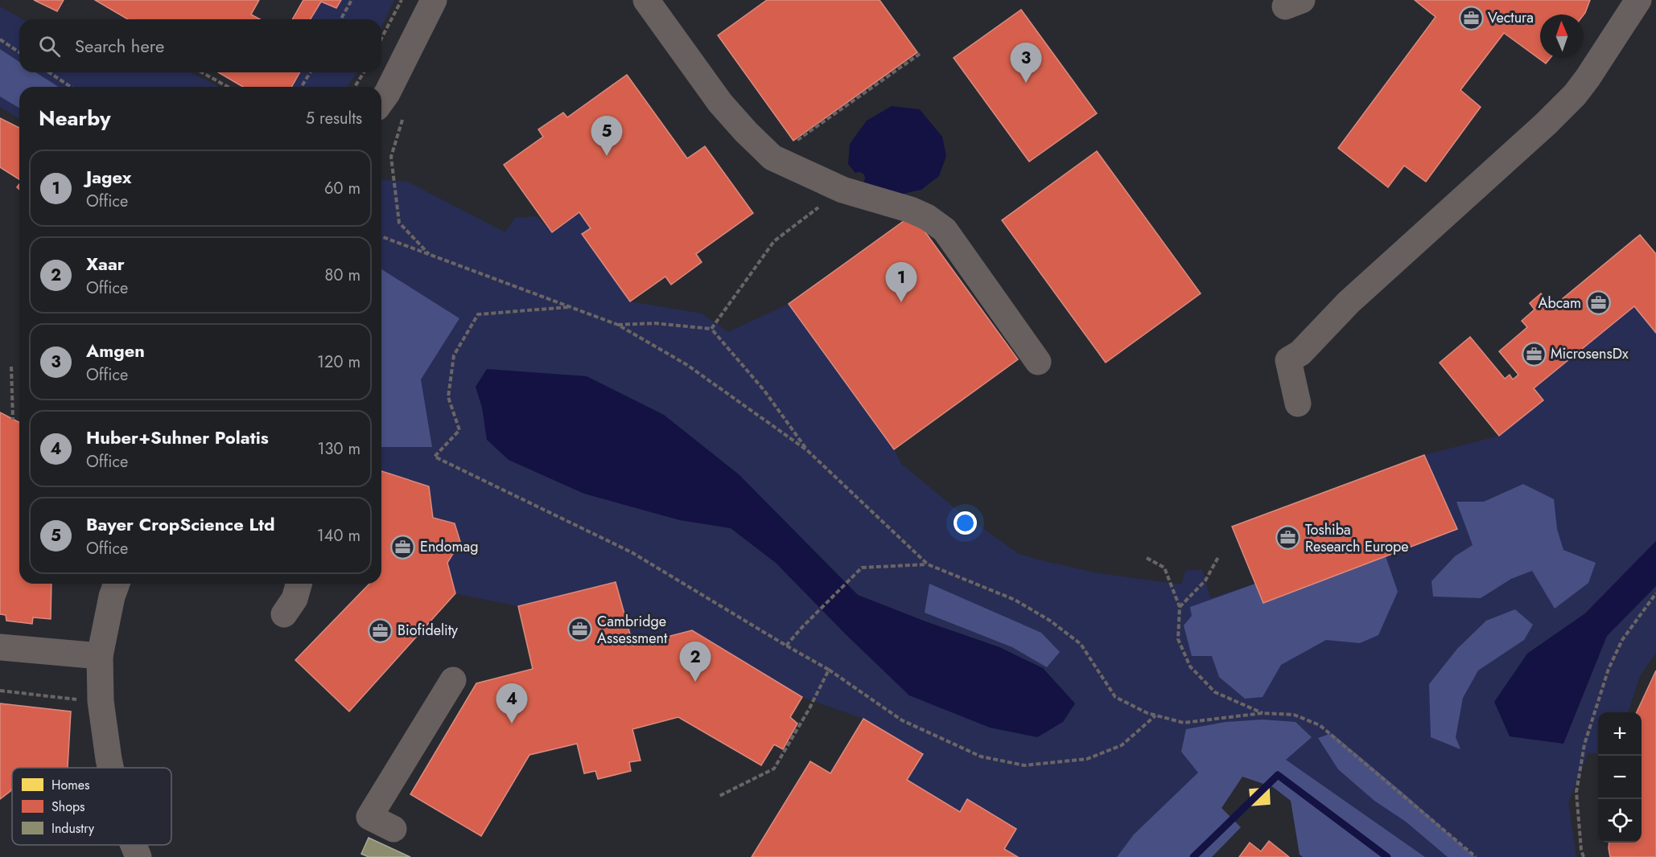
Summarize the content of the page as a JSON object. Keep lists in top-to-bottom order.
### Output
{
  "places": {
    "office": [
      "Vectura",
      "Abcam",
      "MicrosensDx",
      "Toshiba Research Europe",
      "Endomag",
      "Cambridge Assessment",
      "Biofidelity"
    ]
  },
  "legend": ["Homes", "Shops", "Industry"],
  "north": "top",
  "page": {
    "search": "Search here",
    "pins": [
      "3",
      "5",
      "1",
      "2",
      "4"
    ],
    "heading": ["Nearby", "5 results"],
    "list": [
      {
        "mark": "1",
        "name": "Jagex",
        "note": "Office",
        "value": "60 m"
      },
      {
        "mark": "2",
        "name": "Xaar",
        "note": "Office",
        "value": "80 m"
      },
      {
        "mark": "3",
        "name": "Amgen",
        "note": "Office",
        "value": "120 m"
      },
      {
        "mark": "4",
        "name": "Huber+Suhner Polatis",
        "note": "Office",
        "value": "130 m"
      },
      {
        "mark": "5",
        "name": "Bayer CropScience Ltd",
        "note": "Office",
        "value": "140 m"
      }
    ],
    "map_buttons": ["+", "−"]
  }
}
